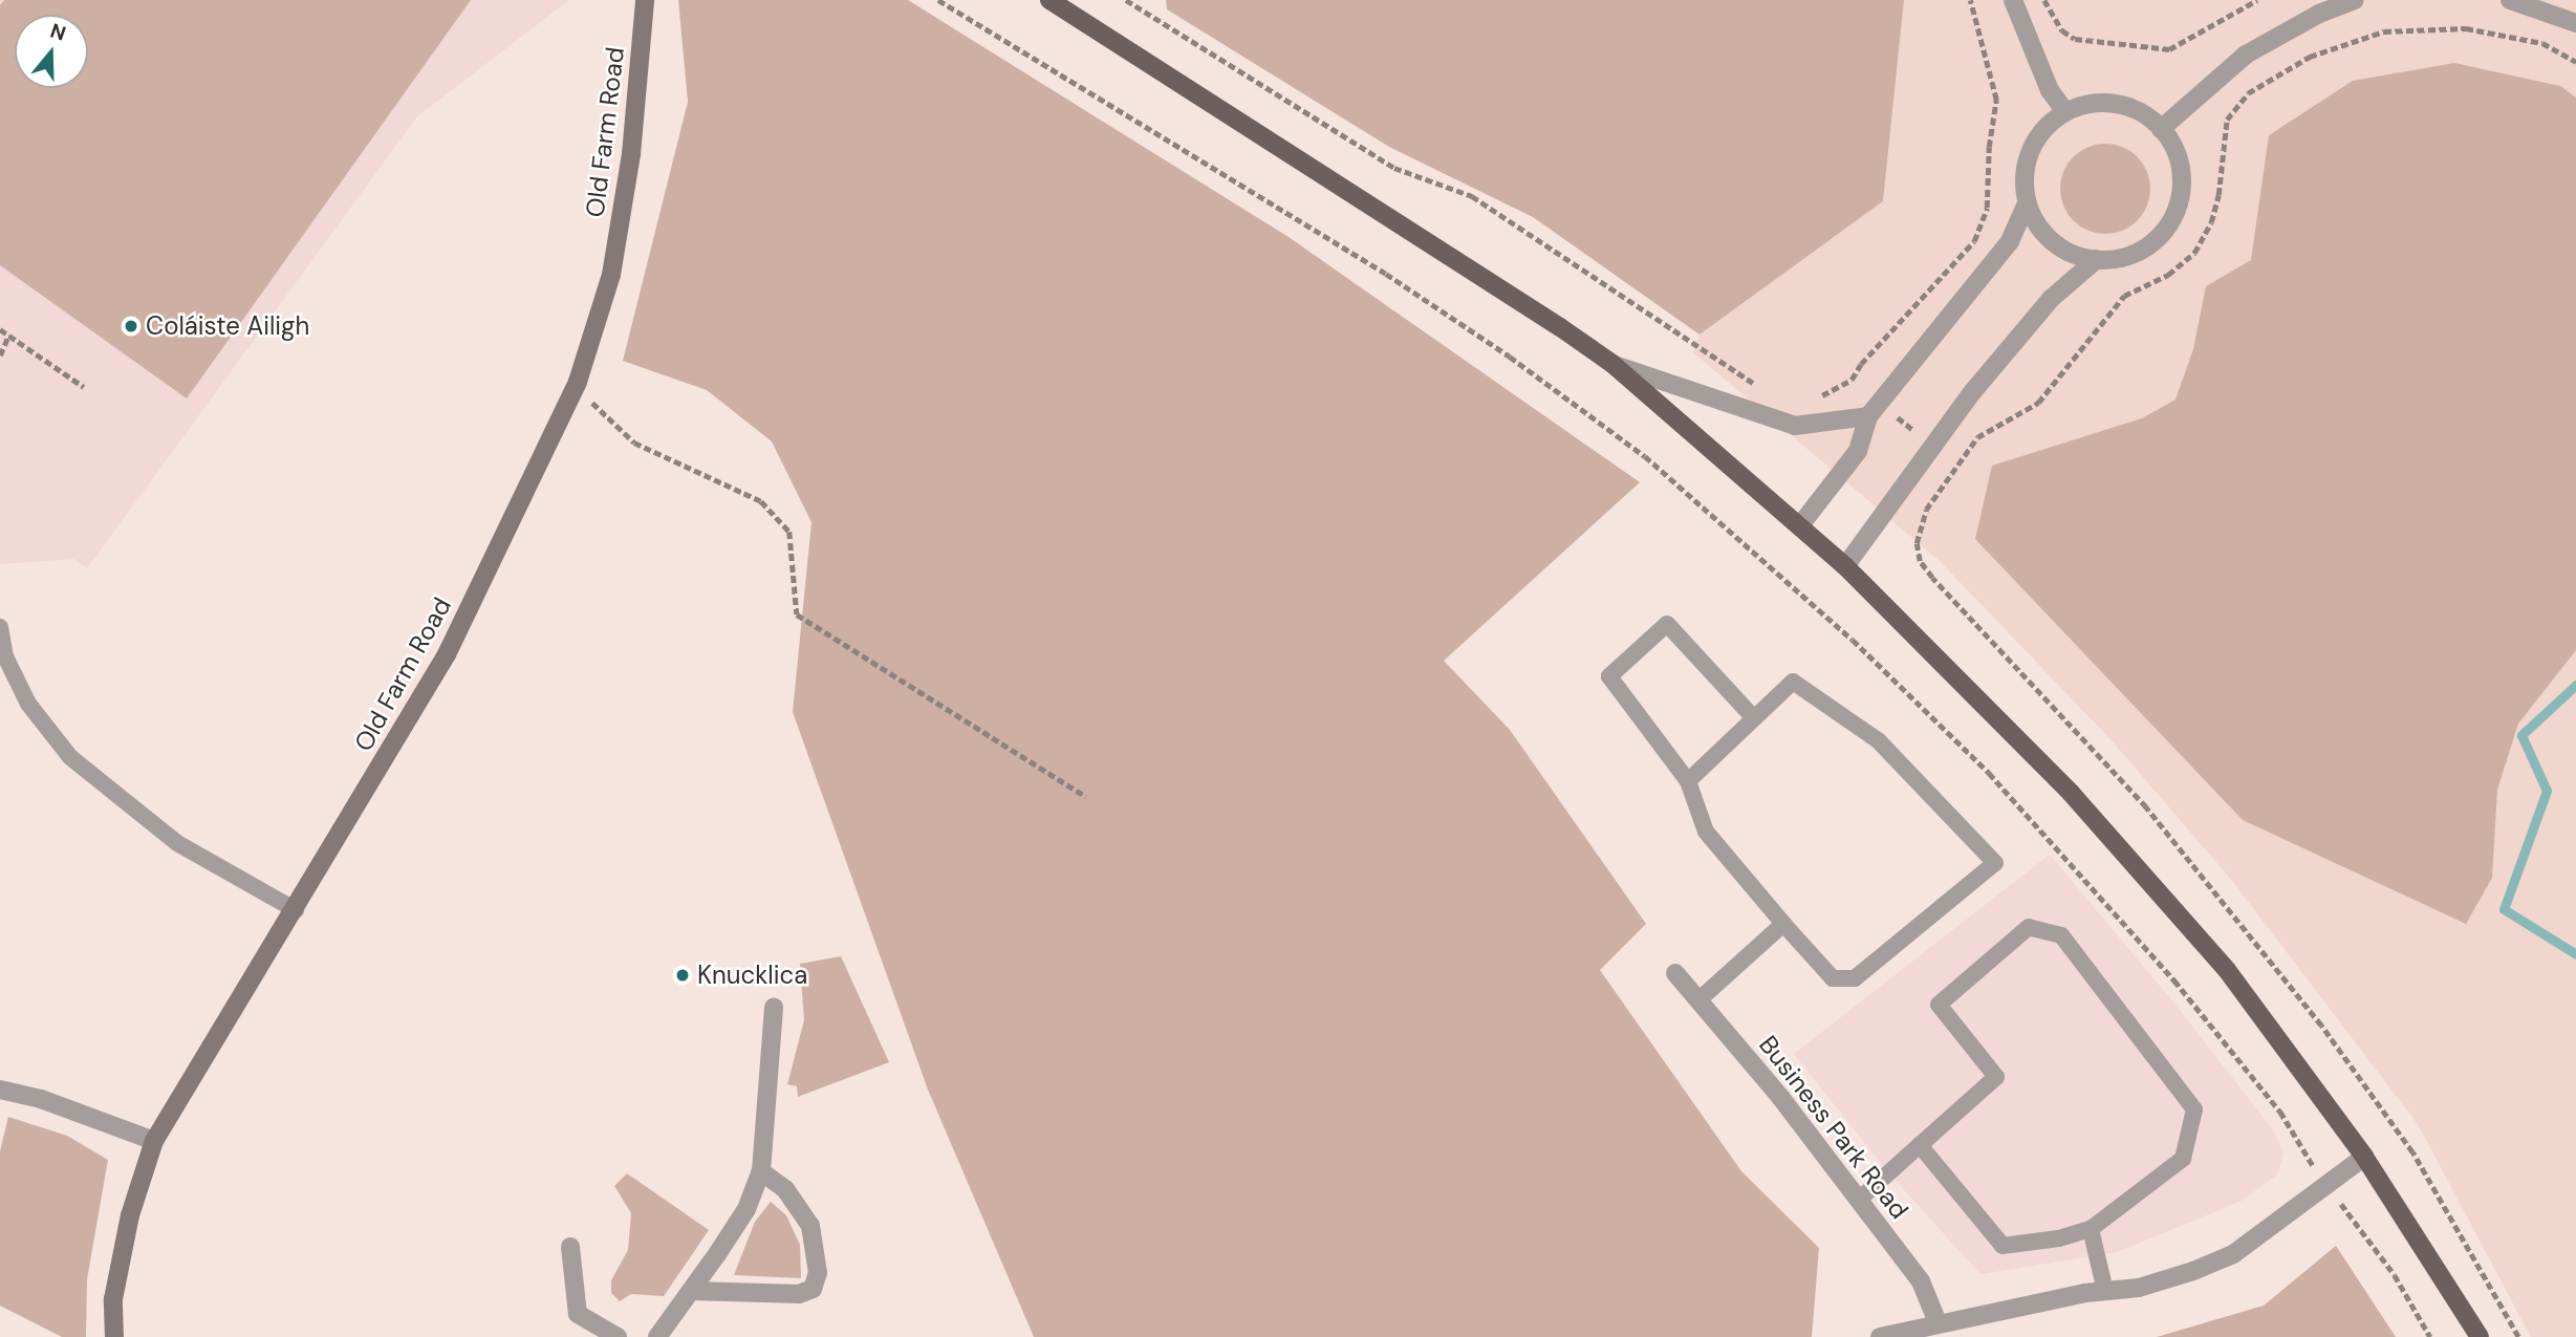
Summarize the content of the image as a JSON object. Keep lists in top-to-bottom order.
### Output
{
  "streets": {
    "street": ["Old Farm Road", "Business Park Road"]
  },
  "places": ["Coláiste Ailigh", "Knucklica"],
  "north": "top"
}
